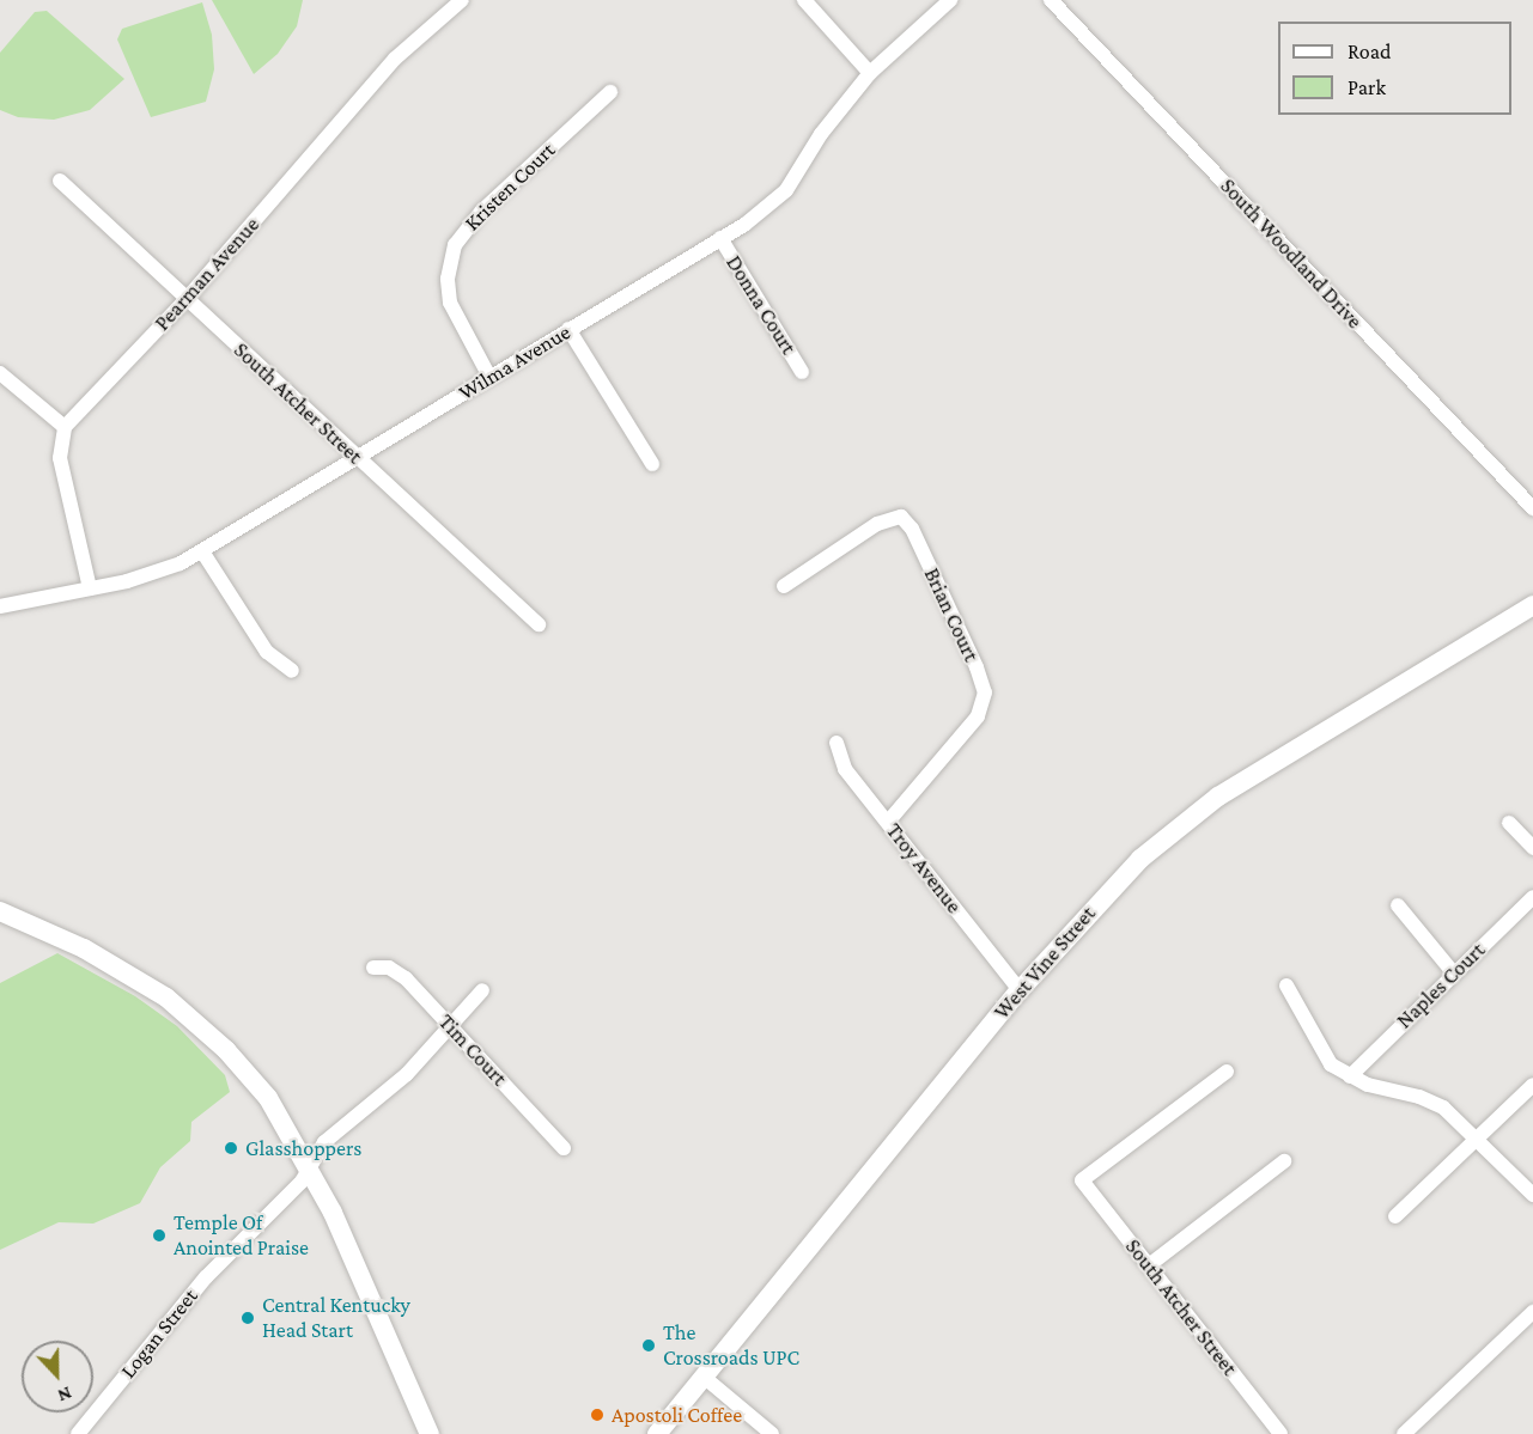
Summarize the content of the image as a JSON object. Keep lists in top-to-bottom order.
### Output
{
  "streets": {
    "main road": ["West Vine Street"],
    "street": [
      "Kristen Court",
      "South Woodland Drive",
      "Pearman Avenue",
      "Donna Court",
      "Wilma Avenue",
      "South Atcher Street",
      "Brian Court",
      "Troy Avenue",
      "Naples Court",
      "Tim Court",
      "Logan Street"
    ]
  },
  "crossings": [
    ["Kristen Court", "Wilma Avenue"],
    ["Pearman Avenue", "South Atcher Street"],
    ["Donna Court", "Wilma Avenue"],
    ["Wilma Avenue", "South Atcher Street"],
    ["Brian Court", "Troy Avenue"],
    ["Troy Avenue", "West Vine Street"],
    ["Tim Court", "Logan Street"]
  ],
  "places": [
    "Glasshoppers",
    "Temple Of Anointed Praise",
    "Central Kentucky Head Start",
    "The Crossroads UPC",
    "Apostoli Coffee"
  ],
  "legend": ["Road", "Park"],
  "north": "bottom"
}
